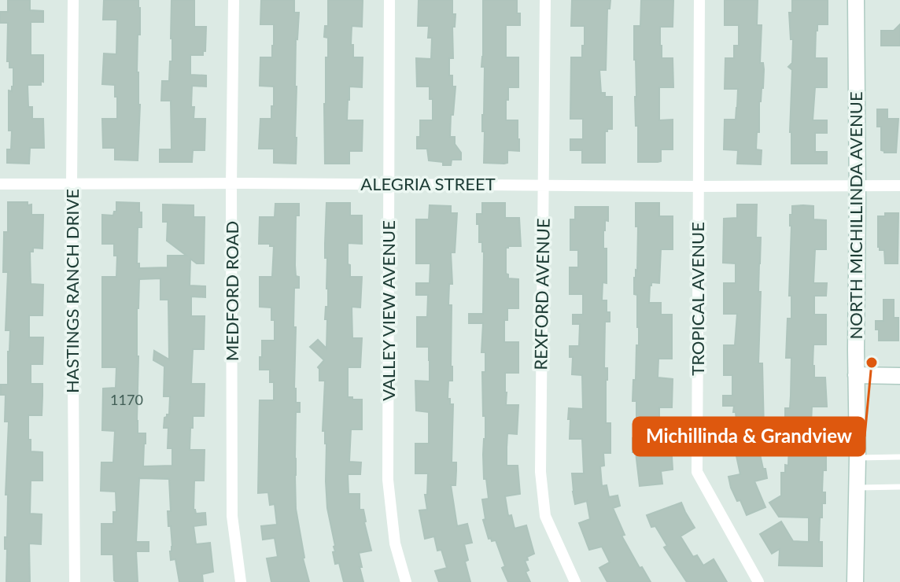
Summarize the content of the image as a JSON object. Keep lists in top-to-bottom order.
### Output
{
  "streets": {
    "street": [
      "ALEGRIA STREET",
      "NORTH MICHILLINDA AVENUE",
      "HASTINGS RANCH DRIVE",
      "MEDFORD ROAD",
      "REXFORD AVENUE",
      "TROPICAL AVENUE",
      "VALLEY VIEW AVENUE"
    ]
  },
  "crossings": [
    ["ALEGRIA STREET", "NORTH MICHILLINDA AVENUE"],
    ["ALEGRIA STREET", "HASTINGS RANCH DRIVE"],
    ["ALEGRIA STREET", "MEDFORD ROAD"],
    ["ALEGRIA STREET", "REXFORD AVENUE"],
    ["ALEGRIA STREET", "TROPICAL AVENUE"],
    ["ALEGRIA STREET", "VALLEY VIEW AVENUE"]
  ],
  "places": ["Michillinda & Grandview"],
  "house_numbers": ["1170"]
}
